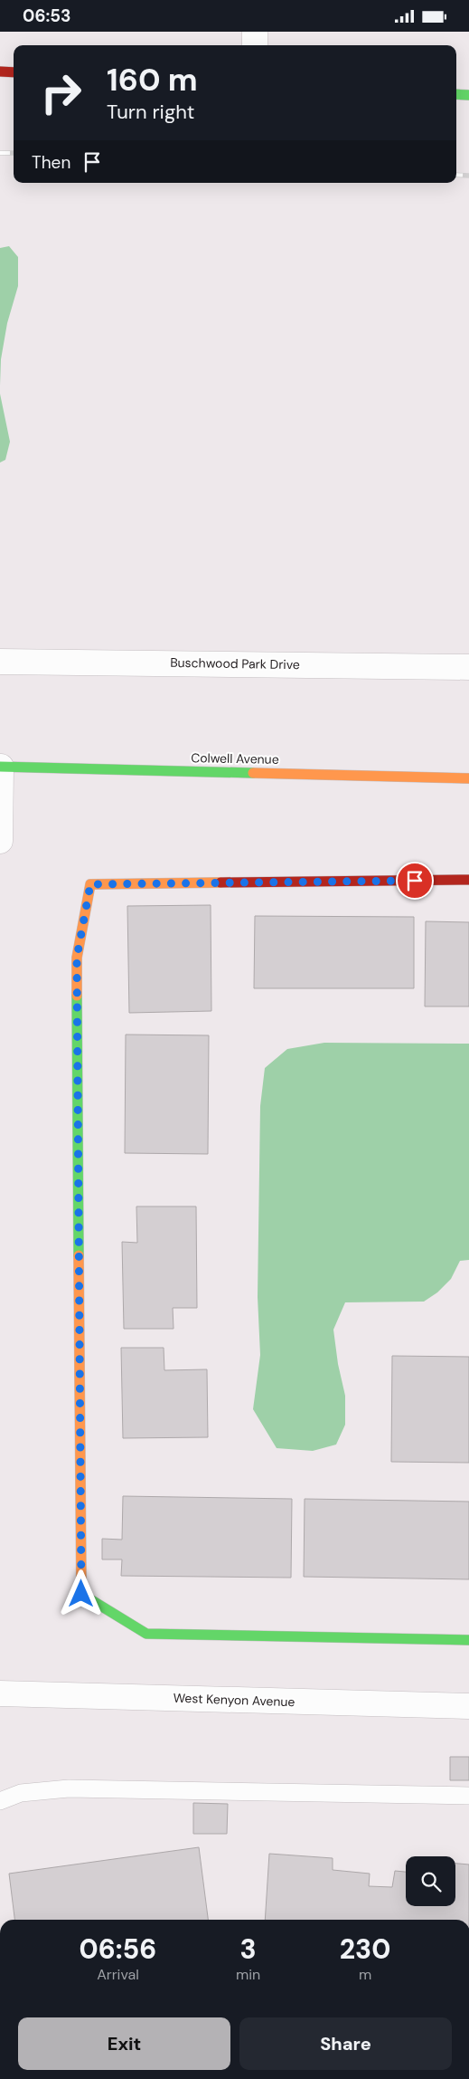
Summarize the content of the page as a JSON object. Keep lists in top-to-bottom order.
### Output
{
  "streets": {
    "street": ["Buschwood Park Drive", "Colwell Avenue", "West Kenyon Avenue"]
  },
  "page": {
    "status": "06:53",
    "turn": ["160 m", "Turn right"],
    "then": "Then",
    "eta": [
      "06:56",
      "Arrival",
      "3",
      "min",
      "230",
      "m"
    ],
    "buttons": ["Exit", "Share"]
  }
}
